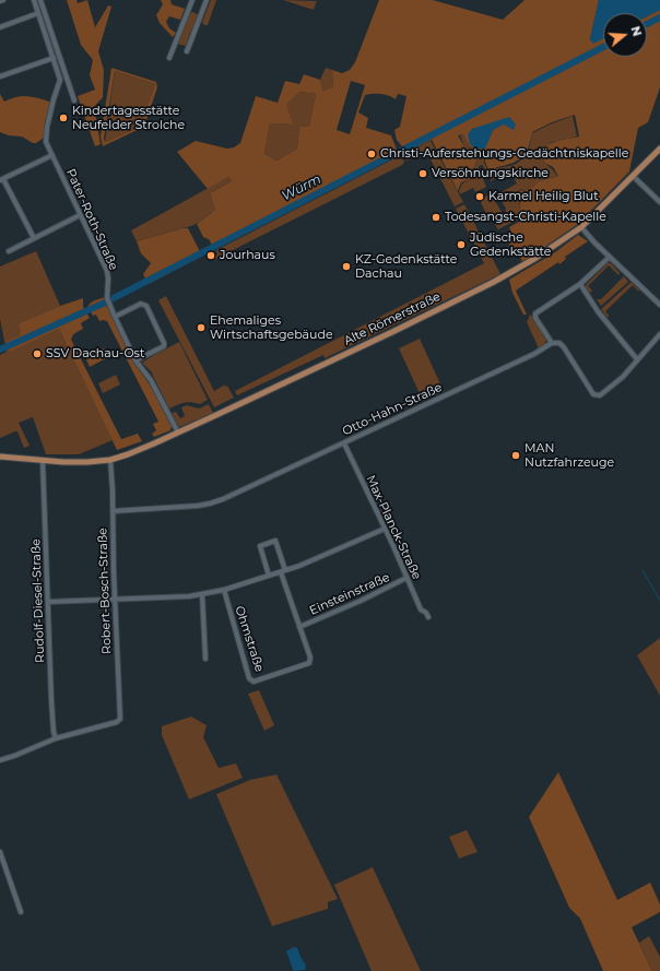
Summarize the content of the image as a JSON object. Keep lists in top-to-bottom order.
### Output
{
  "streets": {
    "main road": ["Alte Römerstraße"],
    "street": [
      "Pater-Roth-Straße",
      "Otto-Hahn-Straße",
      "Max-Planck-Straße",
      "Robert-Bosch-Straße",
      "Einsteinstraße",
      "Rudolf-Diesel-Straße",
      "Ohmstraße"
    ]
  },
  "crossings": [
    ["Pater-Roth-Straße", "Alte Römerstraße"],
    ["Alte Römerstraße", "Robert-Bosch-Straße"],
    ["Alte Römerstraße", "Rudolf-Diesel-Straße"],
    ["Otto-Hahn-Straße", "Max-Planck-Straße"],
    ["Otto-Hahn-Straße", "Robert-Bosch-Straße"],
    ["Max-Planck-Straße", "Einsteinstraße"],
    ["Robert-Bosch-Straße", "Rudolf-Diesel-Straße"],
    ["Einsteinstraße", "Ohmstraße"]
  ],
  "water": ["Würm"],
  "places": [
    "Kindertagesstätte Neufelder Strolche",
    "Christi-Auferstehungs-Gedächtniskapelle",
    "Versöhnungskirche",
    "Karmel Heilig Blut",
    "Todesangst-Christi-Kapelle",
    "Jüdische Gedenkstätte",
    "Jourhaus",
    "KZ-Gedenkstätte Dachau",
    "Ehemaliges Wirtschaftsgebäude",
    "SSV Dachau-Ost",
    "MAN Nutzfahrzeuge"
  ],
  "north": "right"
}
